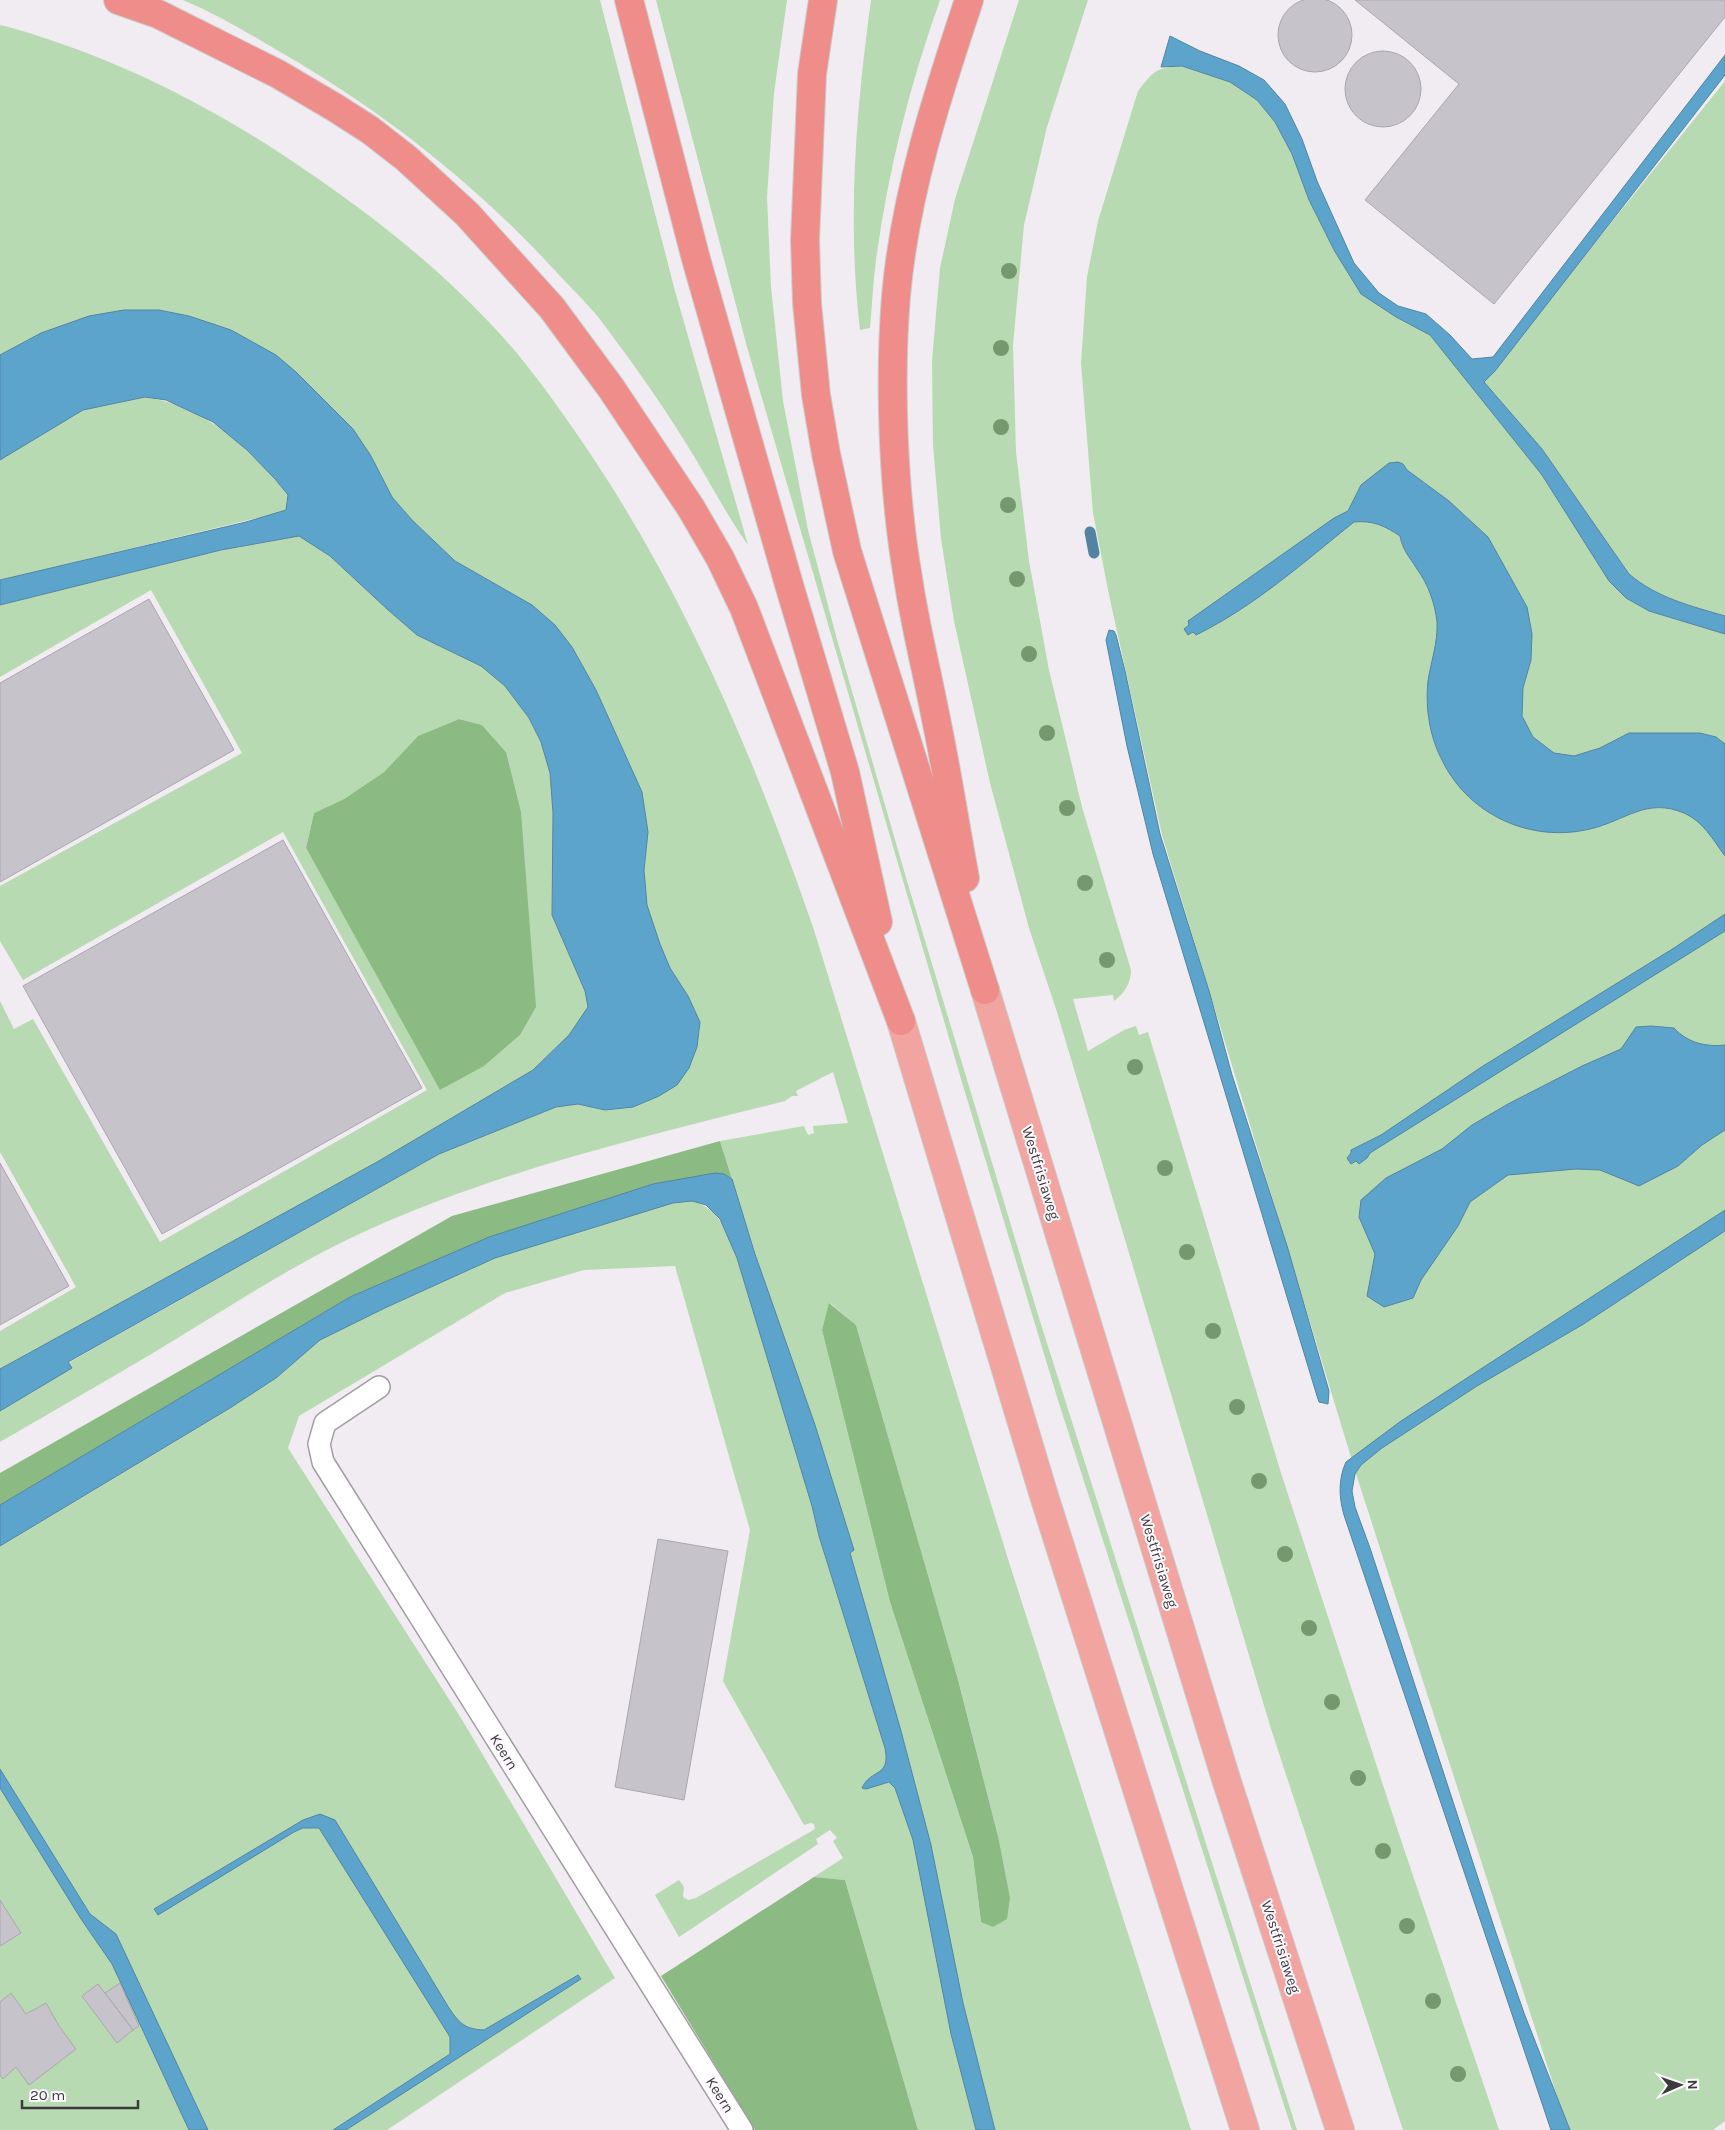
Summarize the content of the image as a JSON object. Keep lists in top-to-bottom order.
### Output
{
  "streets": {
    "highway": ["Westfrisiaweg"],
    "lane": ["Keern"]
  },
  "scale_bar": "20 m",
  "north": "right"
}
